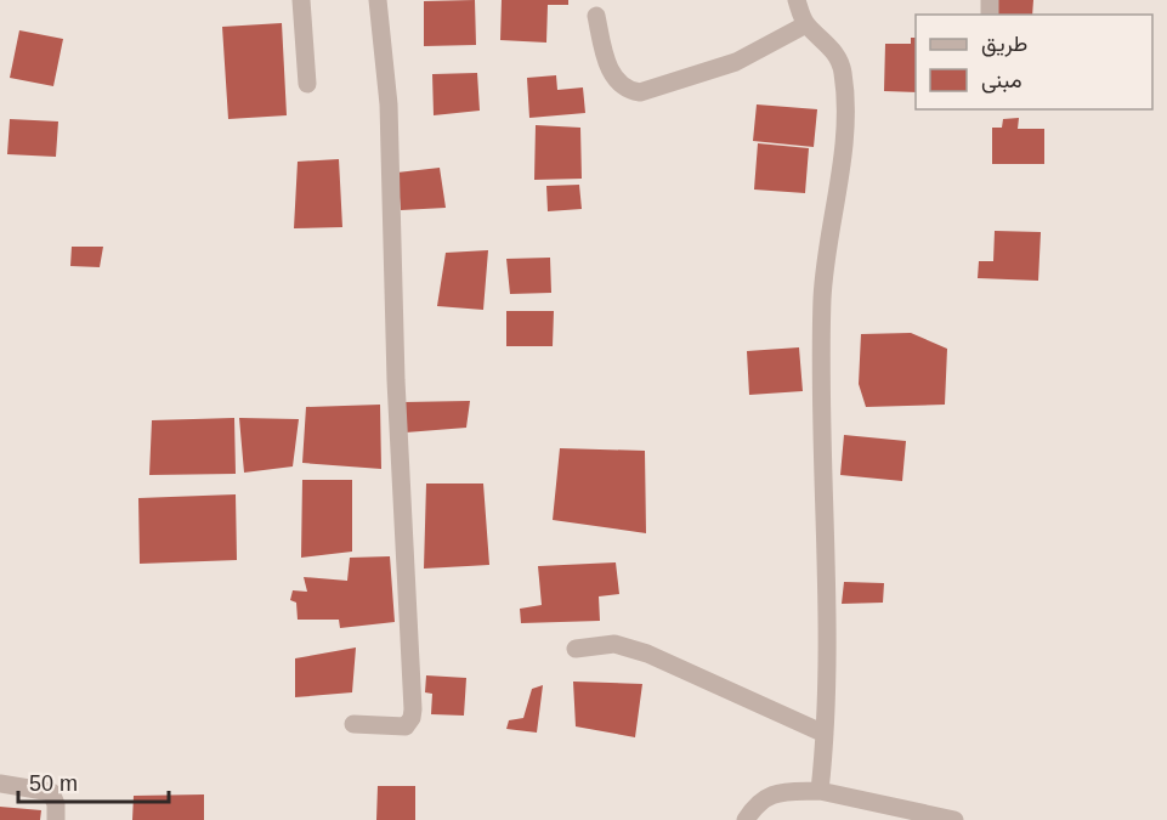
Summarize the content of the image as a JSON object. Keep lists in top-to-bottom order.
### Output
{
  "legend": ["طريق", "مبنى"],
  "scale_bar": "50 m"
}
